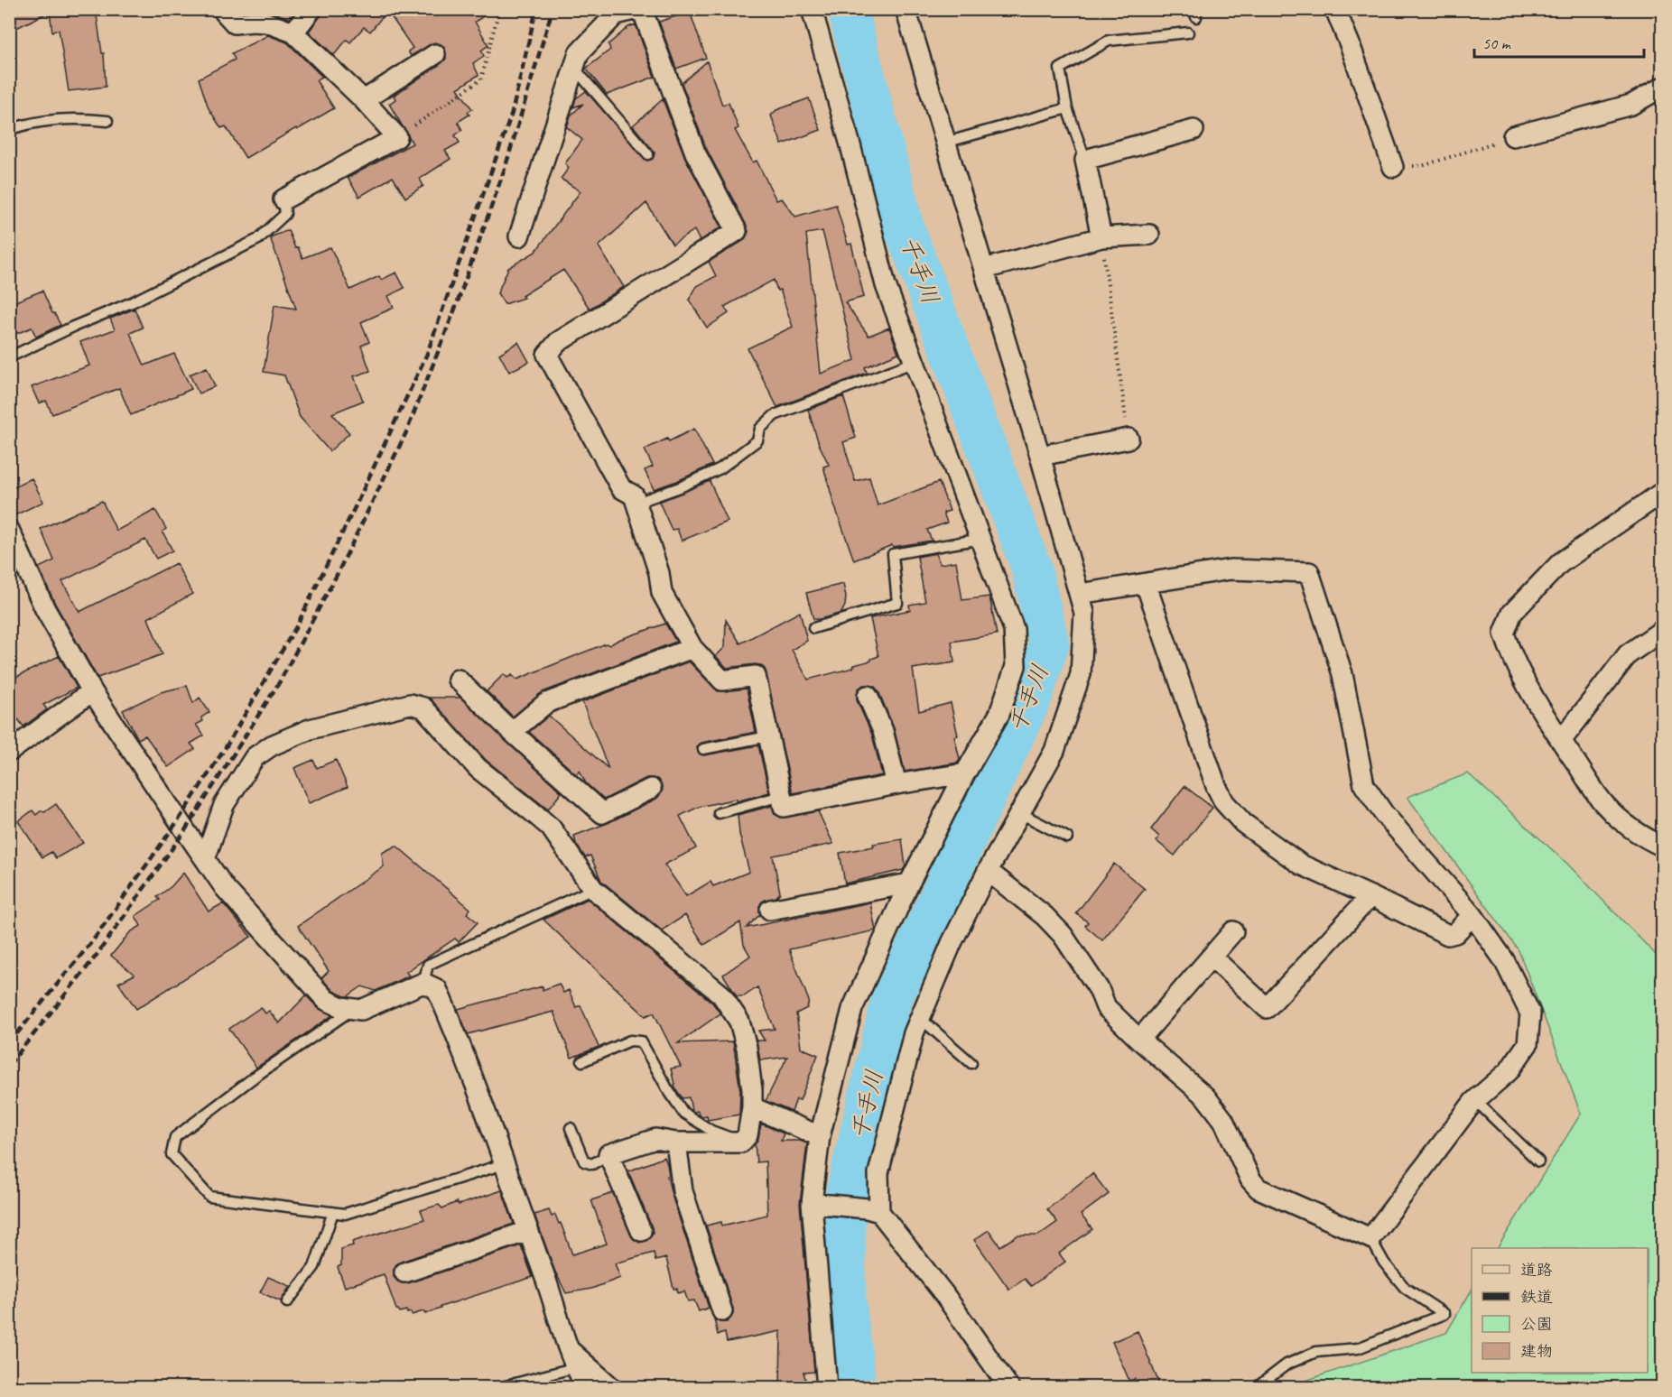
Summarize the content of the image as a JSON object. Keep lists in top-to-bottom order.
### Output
{
  "water": ["千手川"],
  "legend": [
    "道路",
    "鉄道",
    "公園",
    "建物"
  ],
  "scale_bar": "50 m"
}
